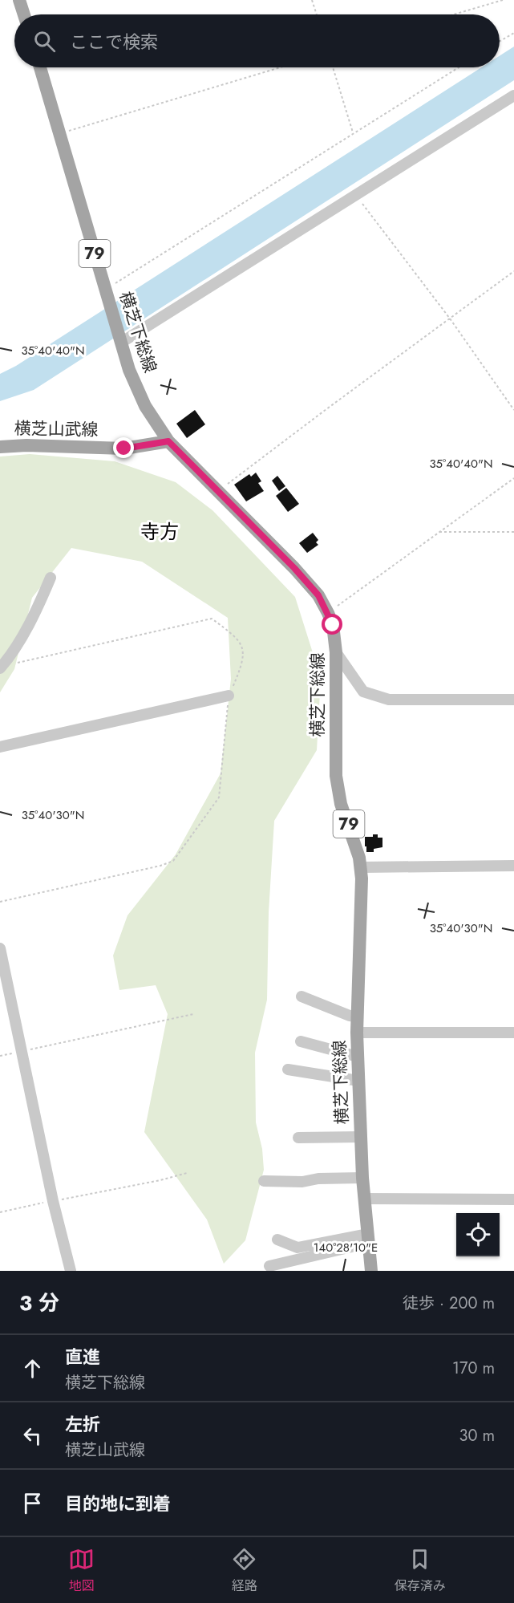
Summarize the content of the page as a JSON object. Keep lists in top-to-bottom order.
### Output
{
  "streets": {
    "main road": ["79", "横芝下総線", "横芝山武線"]
  },
  "crossings": [
    ["横芝下総線", "横芝山武線"]
  ],
  "districts": ["寺方"],
  "page": {
    "search": "ここで検索",
    "heading": ["3 分", "徒歩 · 200 m"],
    "list": [
      ["直進", "横芝下総線", "170 m"],
      ["左折", "横芝山武線", "30 m"],
      "目的地に到着"
    ],
    "nav": ["地図", "経路", "保存済み"]
  },
  "coordinates": ["35°40'40\"N", "35°40'30\"N", "140°28'10\"E"]
}
